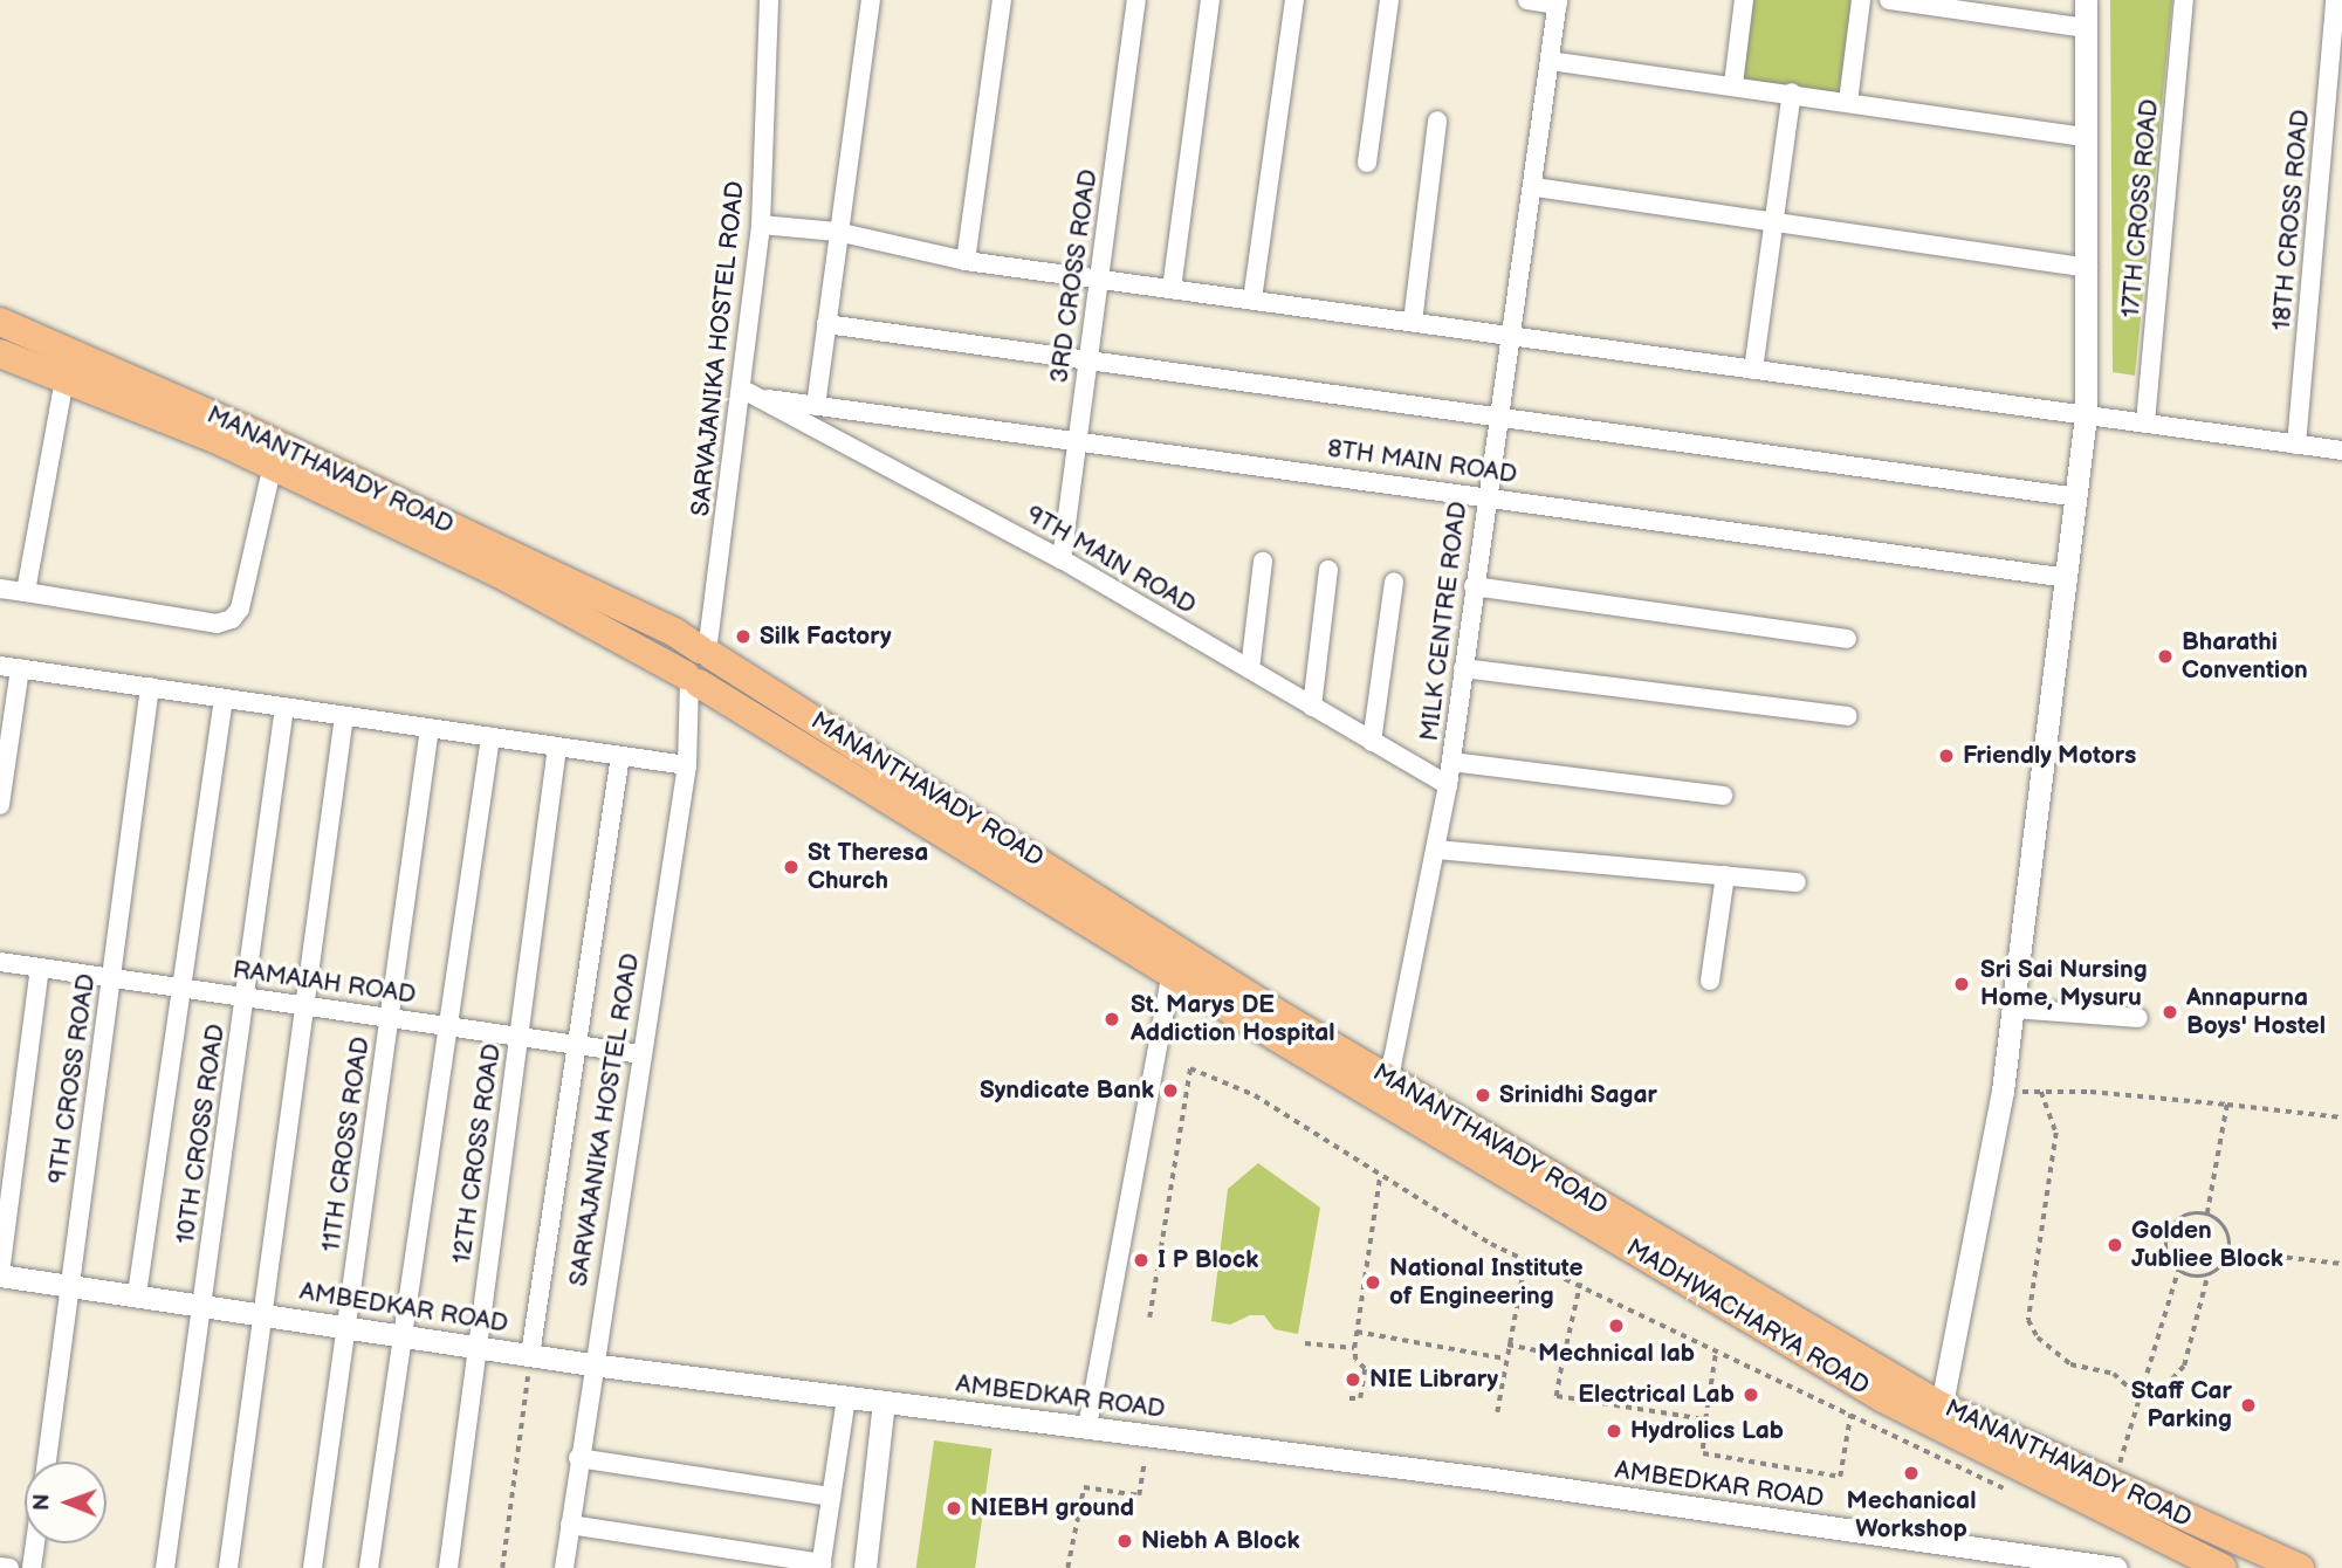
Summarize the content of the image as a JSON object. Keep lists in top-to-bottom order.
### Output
{
  "streets": {
    "main road": ["MANANTHAVADY ROAD"],
    "street": [
      "17TH CROSS ROAD",
      "18TH CROSS ROAD",
      "3RD CROSS ROAD",
      "SARVAJANIKA HOSTEL ROAD",
      "8TH MAIN ROAD",
      "9TH MAIN ROAD",
      "MILK CENTRE ROAD",
      "RAMAIAH ROAD",
      "9TH CROSS ROAD",
      "10TH CROSS ROAD",
      "11TH CROSS ROAD",
      "12TH CROSS ROAD",
      "AMBEDKAR ROAD"
    ]
  },
  "crossings": [
    ["3RD CROSS ROAD", "8TH MAIN ROAD"],
    ["3RD CROSS ROAD", "9TH MAIN ROAD"],
    ["SARVAJANIKA HOSTEL ROAD", "MANANTHAVADY ROAD"],
    ["SARVAJANIKA HOSTEL ROAD", "9TH MAIN ROAD"],
    ["SARVAJANIKA HOSTEL ROAD", "RAMAIAH ROAD"],
    ["SARVAJANIKA HOSTEL ROAD", "AMBEDKAR ROAD"],
    ["8TH MAIN ROAD", "9TH MAIN ROAD"],
    ["8TH MAIN ROAD", "MILK CENTRE ROAD"],
    ["MANANTHAVADY ROAD", "MILK CENTRE ROAD"],
    ["9TH MAIN ROAD", "MILK CENTRE ROAD"],
    ["RAMAIAH ROAD", "9TH CROSS ROAD"],
    ["RAMAIAH ROAD", "10TH CROSS ROAD"],
    ["RAMAIAH ROAD", "11TH CROSS ROAD"],
    ["RAMAIAH ROAD", "12TH CROSS ROAD"],
    ["9TH CROSS ROAD", "AMBEDKAR ROAD"],
    ["10TH CROSS ROAD", "AMBEDKAR ROAD"],
    ["11TH CROSS ROAD", "AMBEDKAR ROAD"],
    ["12TH CROSS ROAD", "AMBEDKAR ROAD"]
  ],
  "places": [
    "Silk Factory",
    "Bharathi Convention",
    "Friendly Motors",
    "St Theresa Church",
    "Sri Sai Nursing Home, Mysuru",
    "Annapurna Boys' Hostel",
    "St. Marys DE Addiction Hospital",
    "Syndicate Bank",
    "Srinidhi Sagar",
    "Golden Jubliee Block",
    "I P Block",
    "National Institute of Engineering",
    "Mechnical lab",
    "NIE Library",
    "Electrical Lab",
    "Staff Car Parking",
    "Hydrolics Lab",
    "Mechanical Workshop",
    "NIEBH ground",
    "Niebh A Block"
  ],
  "north": "left"
}
